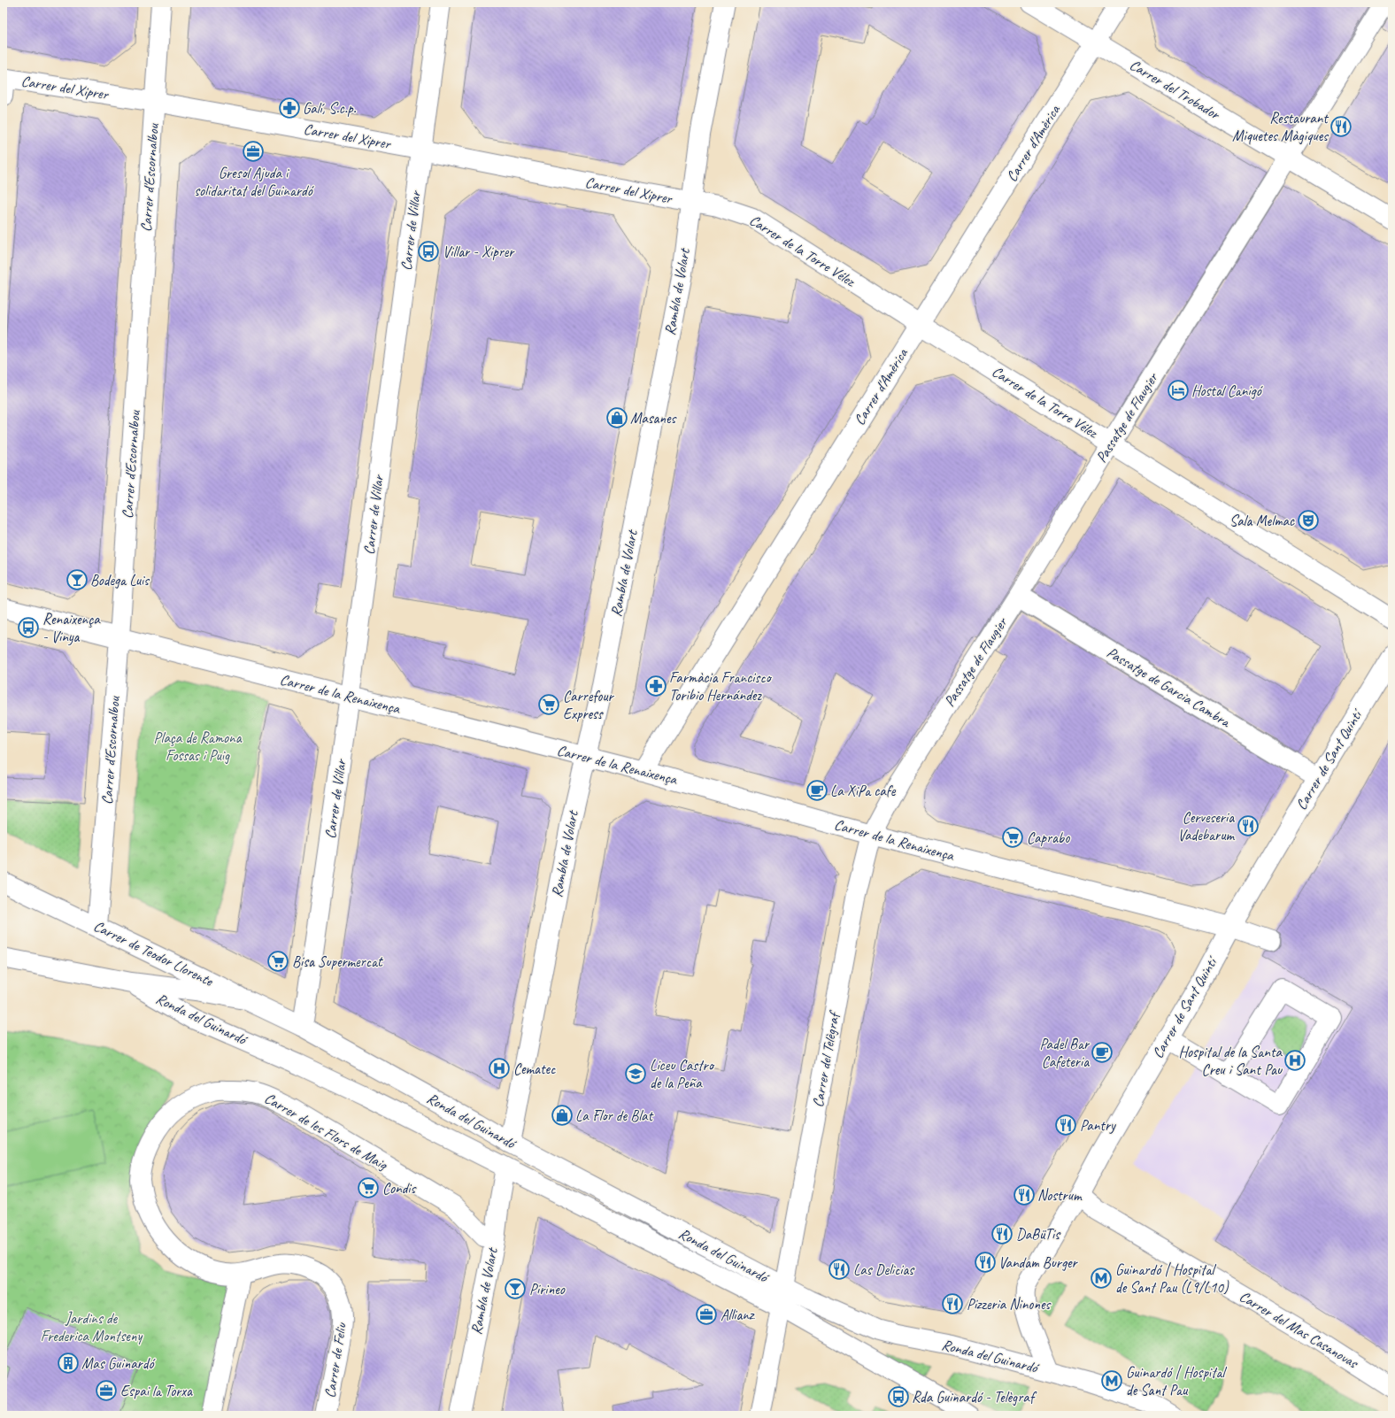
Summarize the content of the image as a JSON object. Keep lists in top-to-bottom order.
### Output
{
  "streets": {
    "street": [
      "Carrer del Xiprer",
      "Carrer del Trobador",
      "Carrer d'Amèrica",
      "Carrer d'Escornalbou",
      "Carrer de Villar",
      "Carrer de la Torre Vélez",
      "Rambla de Volart",
      "Passatge de Flaugier",
      "Passatge de Garcia Cambra",
      "Carrer de la Renaixença",
      "Carrer de Sant Quintí",
      "Carrer de Teodor Llorente",
      "Ronda del Guinardó",
      "Carrer del Telègraf",
      "Carrer de les Flors de Maig",
      "Carrer del Mas Casanovas",
      "Carrer de Feliu"
    ]
  },
  "crossings": [
    ["Carrer del Xiprer", "Carrer d'Escornalbou"],
    ["Carrer del Xiprer", "Carrer de Villar"],
    ["Carrer del Xiprer", "Carrer de la Torre Vélez"],
    ["Carrer del Xiprer", "Rambla de Volart"],
    ["Carrer del Trobador", "Carrer d'Amèrica"],
    ["Carrer del Trobador", "Passatge de Flaugier"],
    ["Carrer d'Amèrica", "Carrer de la Torre Vélez"],
    ["Carrer d'Amèrica", "Carrer de la Renaixença"],
    ["Carrer d'Escornalbou", "Carrer de la Renaixença"],
    ["Carrer d'Escornalbou", "Carrer de Teodor Llorente"],
    ["Carrer de Villar", "Carrer de la Renaixença"],
    ["Carrer de Villar", "Carrer de Teodor Llorente"],
    ["Carrer de Villar", "Ronda del Guinardó"],
    ["Carrer de la Torre Vélez", "Rambla de Volart"],
    ["Carrer de la Torre Vélez", "Passatge de Flaugier"],
    ["Rambla de Volart", "Carrer de la Renaixença"],
    ["Rambla de Volart", "Ronda del Guinardó"],
    ["Rambla de Volart", "Carrer de les Flors de Maig"],
    ["Passatge de Flaugier", "Passatge de Garcia Cambra"],
    ["Passatge de Flaugier", "Carrer de la Renaixença"],
    ["Passatge de Flaugier", "Carrer del Telègraf"],
    ["Passatge de Garcia Cambra", "Carrer de Sant Quintí"],
    ["Carrer de la Renaixença", "Carrer de Sant Quintí"],
    ["Carrer de la Renaixença", "Carrer del Telègraf"],
    ["Carrer de Sant Quintí", "Ronda del Guinardó"],
    ["Carrer de Sant Quintí", "Carrer del Mas Casanovas"],
    ["Carrer de Teodor Llorente", "Ronda del Guinardó"],
    ["Ronda del Guinardó", "Carrer del Telègraf"],
    ["Carrer de les Flors de Maig", "Carrer de Feliu"]
  ],
  "parks": ["Plaça de Ramona Fossas i Puig", "Jardins de Frederica Montseny"],
  "places": {
    "pharmacy": ["Galí, S.c.p.", "Farmàcia Francisco Toribio Hernández"],
    "restaurant": [
      "Restaurant Miquetes Màgiques",
      "Cerveseria Vadebarum",
      "Pantry",
      "Nostrum",
      "DaBüTis",
      "Vandam Burger",
      "Las Delicias",
      "Pizzeria Ninones"
    ],
    "office": ["Gresol Ajuda i solidaritat del Guinardó", "Allianz", "Espai la Torxa"],
    "bus stop": ["Villar - Xiprer", "Renaixença - Vinya", "Rda Guinardó - Telègraf"],
    "hotel": ["Hostal Canigó"],
    "shop": ["Masanes", "La Flor de Blat"],
    "theatre": ["Sala Melmac"],
    "bar": ["Bodega Luis", "Pirineo"],
    "supermarket": [
      "Carrefour Express",
      "Caprabo",
      "Bisa Supermercat",
      "Condis"
    ],
    "cafe": ["La XiPa cafe", "Padel Bar Cafeteria"],
    "hospital": ["Hospital de la Santa Creu i Sant Pau", "Cematec"],
    "school or university": ["Liceu Castro de la Peña"],
    "metro station": ["Guinardó | Hospital de Sant Pau (L9/L10)", "Guinardó | Hospital de Sant Pau"],
    "building": ["Mas Guinardó"]
  }
}
